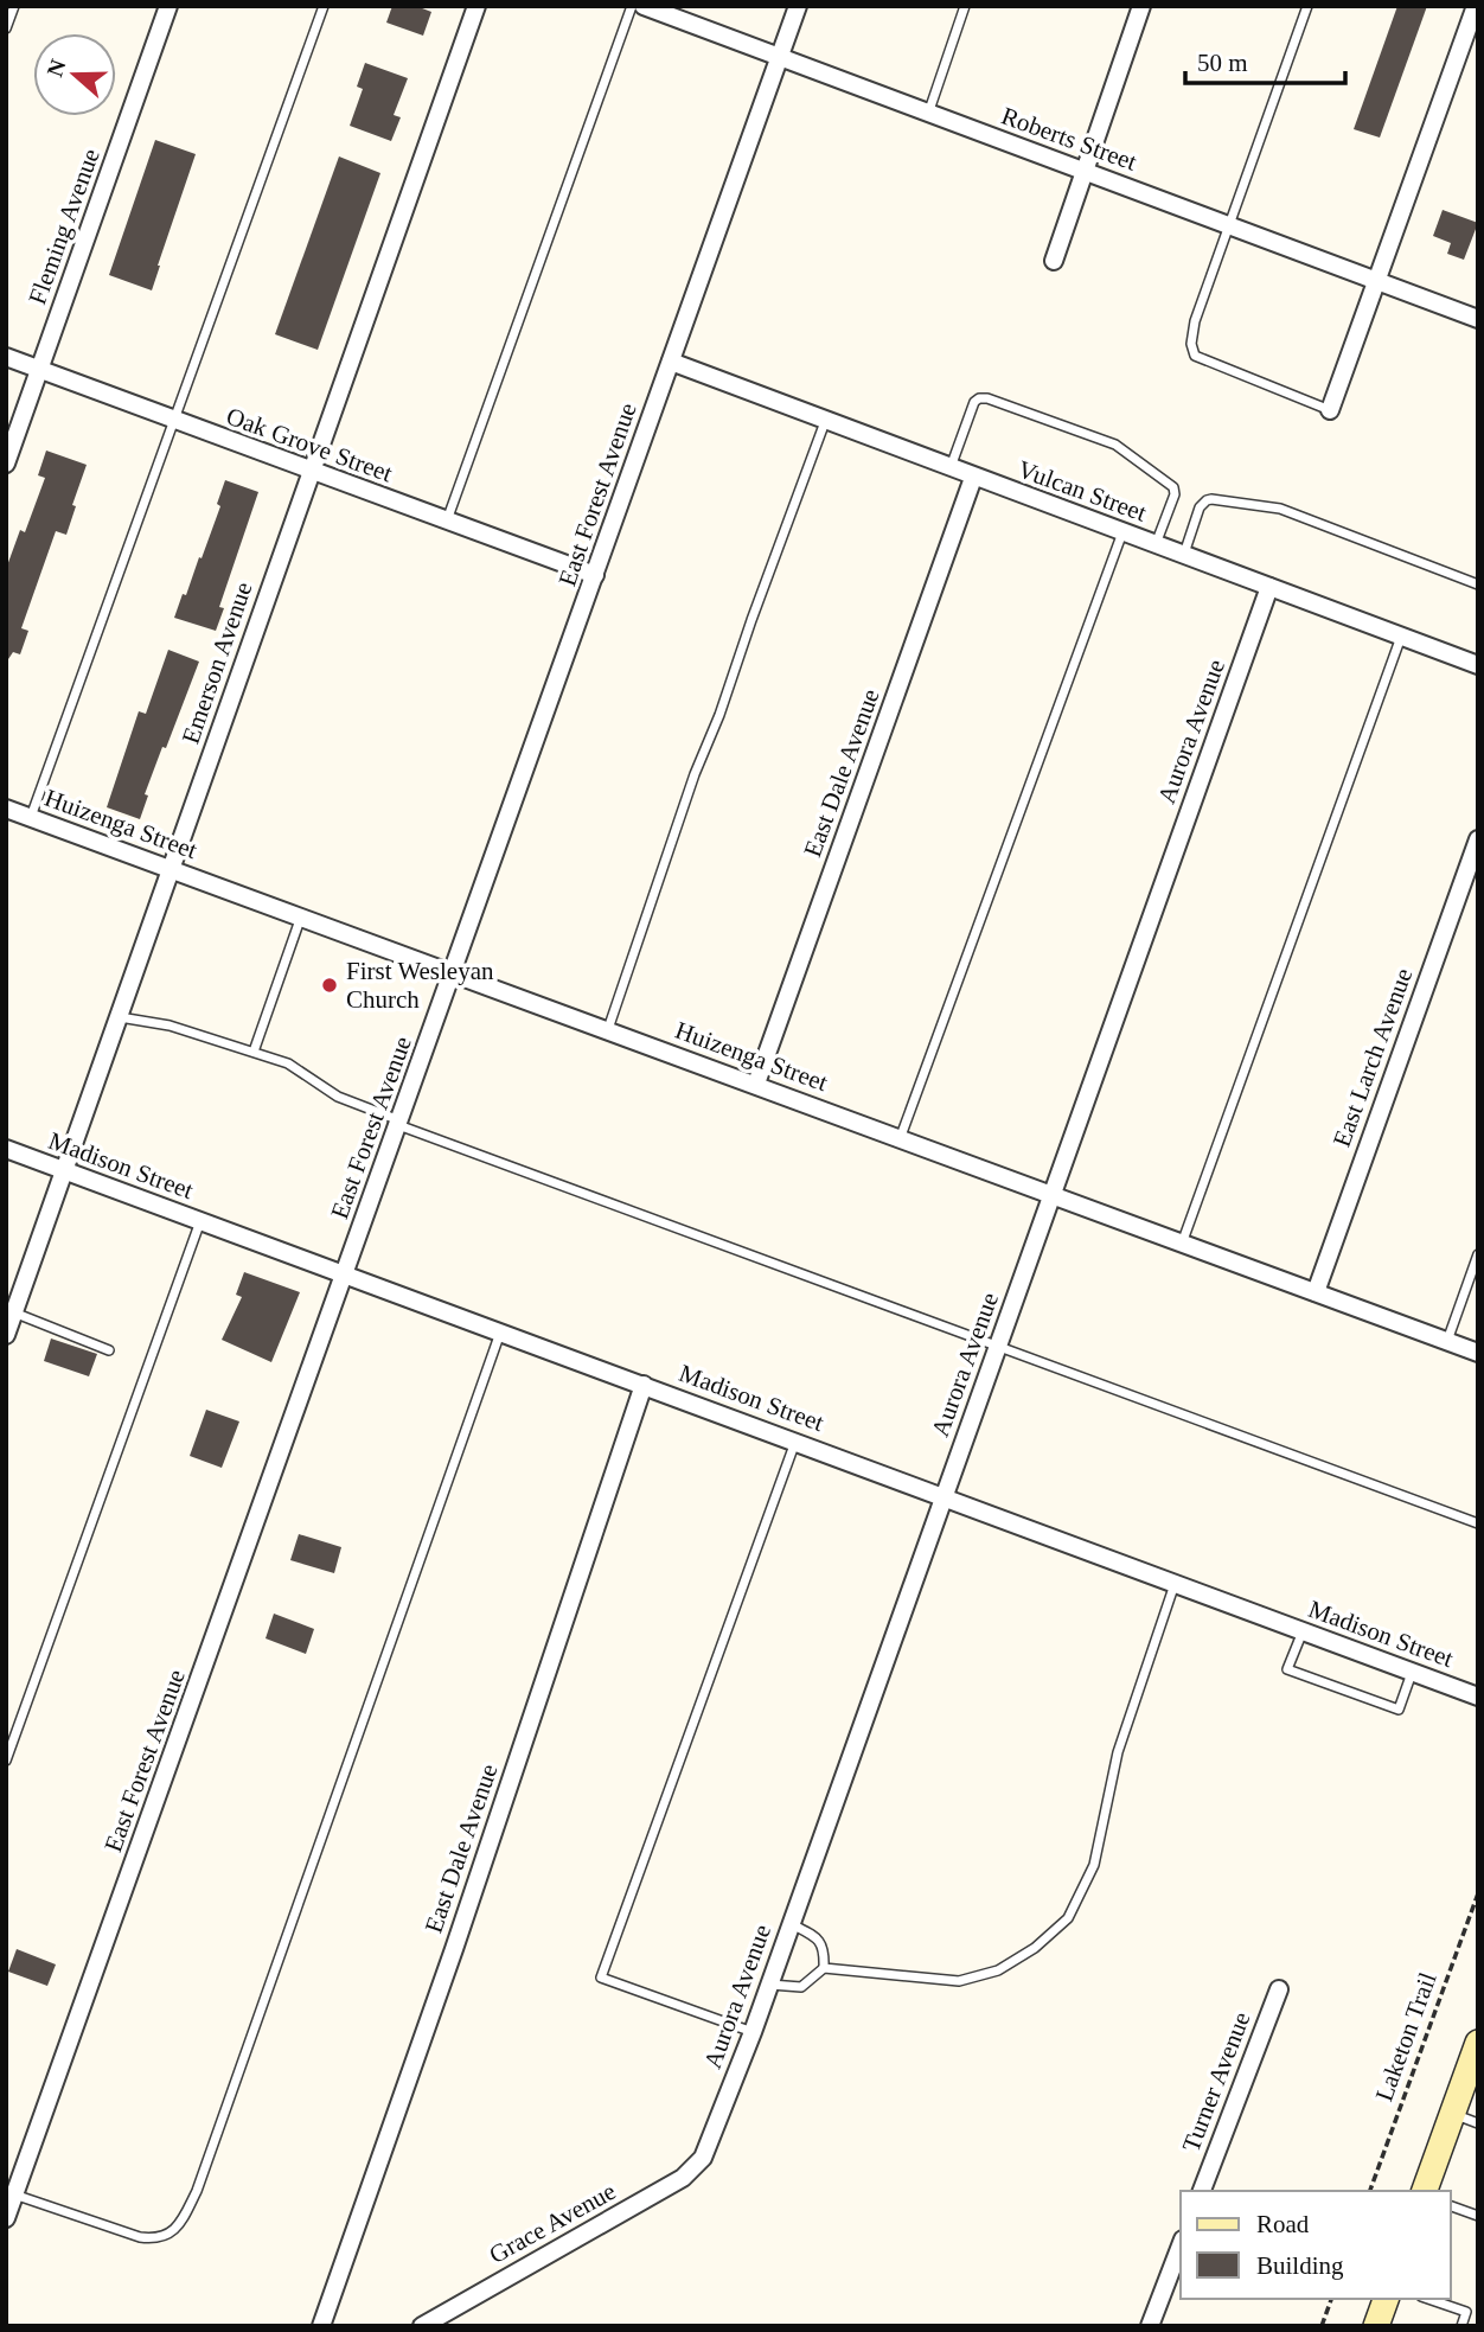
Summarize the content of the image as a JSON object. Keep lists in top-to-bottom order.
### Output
{
  "streets": {
    "street": [
      "Roberts Street",
      "Fleming Avenue",
      "Oak Grove Street",
      "Vulcan Street",
      "East Forest Avenue",
      "Emerson Avenue",
      "Aurora Avenue",
      "East Dale Avenue",
      "Huizenga Street",
      "East Larch Avenue",
      "Madison Street",
      "Turner Avenue",
      "Grace Avenue"
    ],
    "path": ["Laketon Trail"]
  },
  "crossings": [
    ["Roberts Street", "East Forest Avenue"],
    ["Fleming Avenue", "Oak Grove Street"],
    ["Oak Grove Street", "East Forest Avenue"],
    ["Oak Grove Street", "Emerson Avenue"],
    ["Vulcan Street", "East Forest Avenue"],
    ["Vulcan Street", "Aurora Avenue"],
    ["Vulcan Street", "East Dale Avenue"],
    ["East Forest Avenue", "Huizenga Street"],
    ["East Forest Avenue", "Madison Street"],
    ["Emerson Avenue", "Huizenga Street"],
    ["Emerson Avenue", "Madison Street"],
    ["Aurora Avenue", "Huizenga Street"],
    ["Aurora Avenue", "Madison Street"],
    ["Aurora Avenue", "Grace Avenue"],
    ["East Dale Avenue", "Huizenga Street"],
    ["East Dale Avenue", "Madison Street"],
    ["Huizenga Street", "East Larch Avenue"]
  ],
  "places": ["First Wesleyan Church"],
  "legend": ["Road", "Building"],
  "scale_bar": "50 m",
  "north": "left"
}
